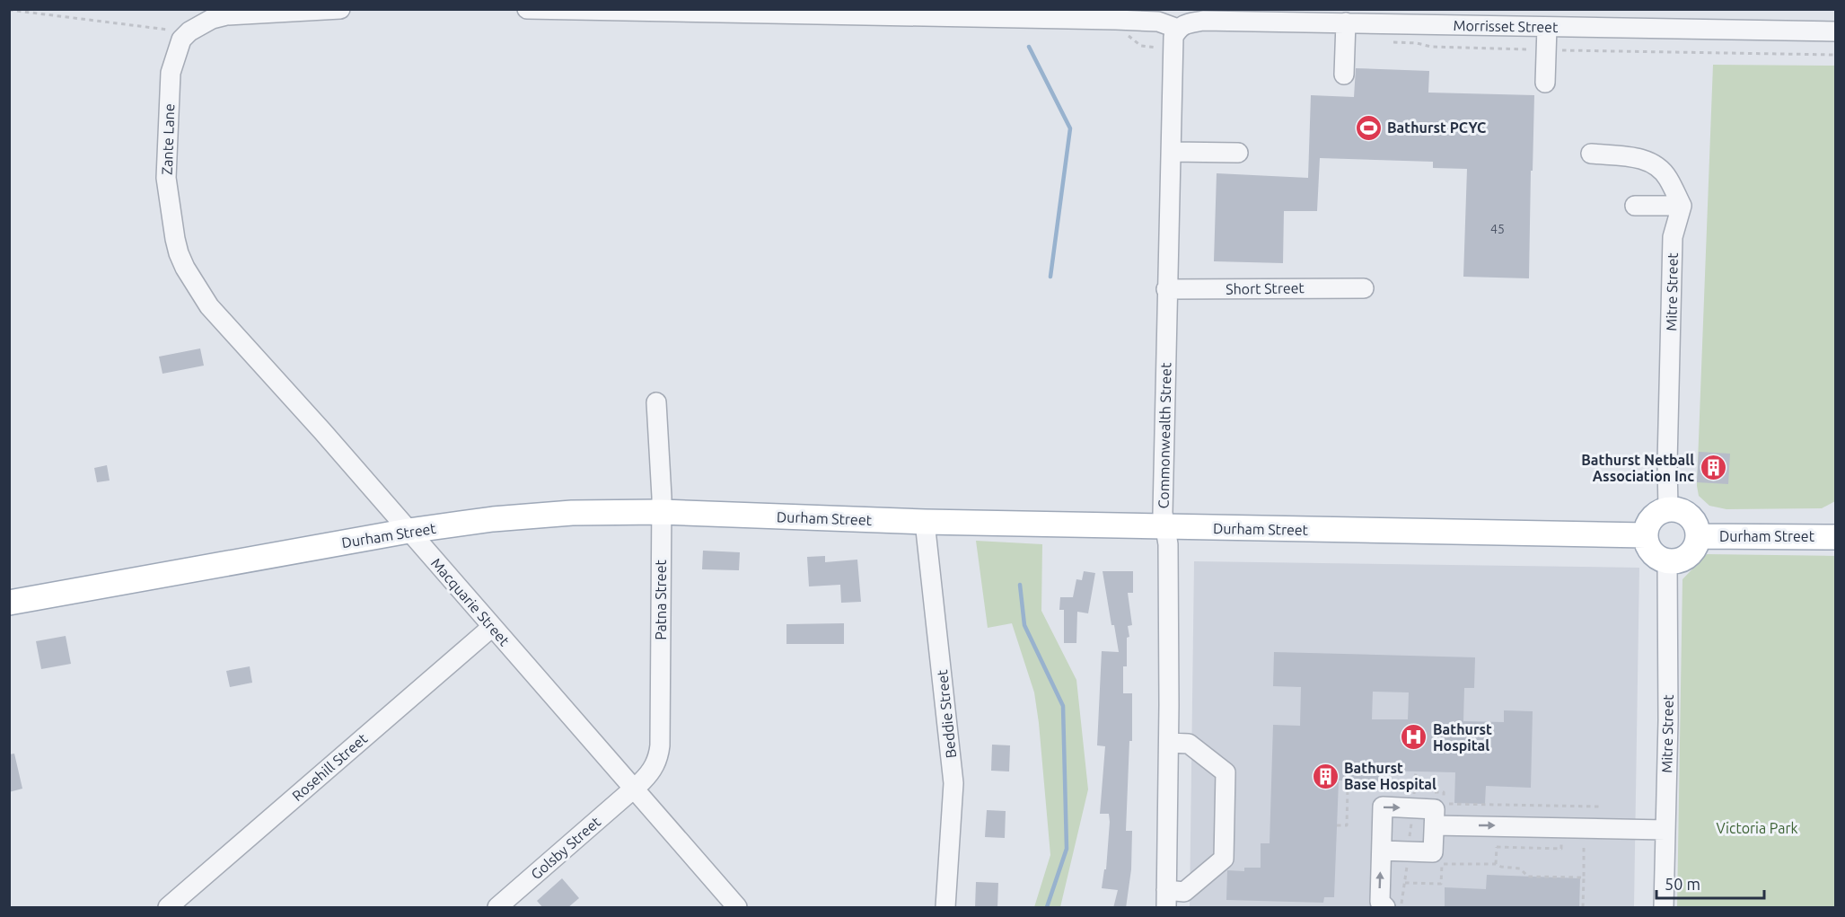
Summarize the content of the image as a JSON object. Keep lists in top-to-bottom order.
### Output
{
  "streets": {
    "main road": ["Durham Street"],
    "street": [
      "Morrisset Street",
      "Zante Lane",
      "Short Street",
      "Mitre Street",
      "Commonwealth Street",
      "Patna Street",
      "Macquarie Street",
      "Beddie Street",
      "Rosehill Street",
      "Golsby Street"
    ]
  },
  "crossings": [
    ["Morrisset Street", "Commonwealth Street"],
    ["Zante Lane", "Macquarie Street"],
    ["Short Street", "Commonwealth Street"],
    ["Mitre Street", "Durham Street"],
    ["Commonwealth Street", "Durham Street"],
    ["Durham Street", "Patna Street"],
    ["Durham Street", "Macquarie Street"],
    ["Durham Street", "Beddie Street"],
    ["Patna Street", "Macquarie Street"],
    ["Patna Street", "Golsby Street"],
    ["Macquarie Street", "Rosehill Street"],
    ["Macquarie Street", "Golsby Street"]
  ],
  "parks": ["Victoria Park"],
  "places": {
    "sports": ["Bathurst PCYC"],
    "building": ["Bathurst Netball Association Inc", "Bathurst Base Hospital"],
    "hospital": ["Bathurst Hospital"]
  },
  "house_numbers": ["45"],
  "scale_bar": "50 m"
}
